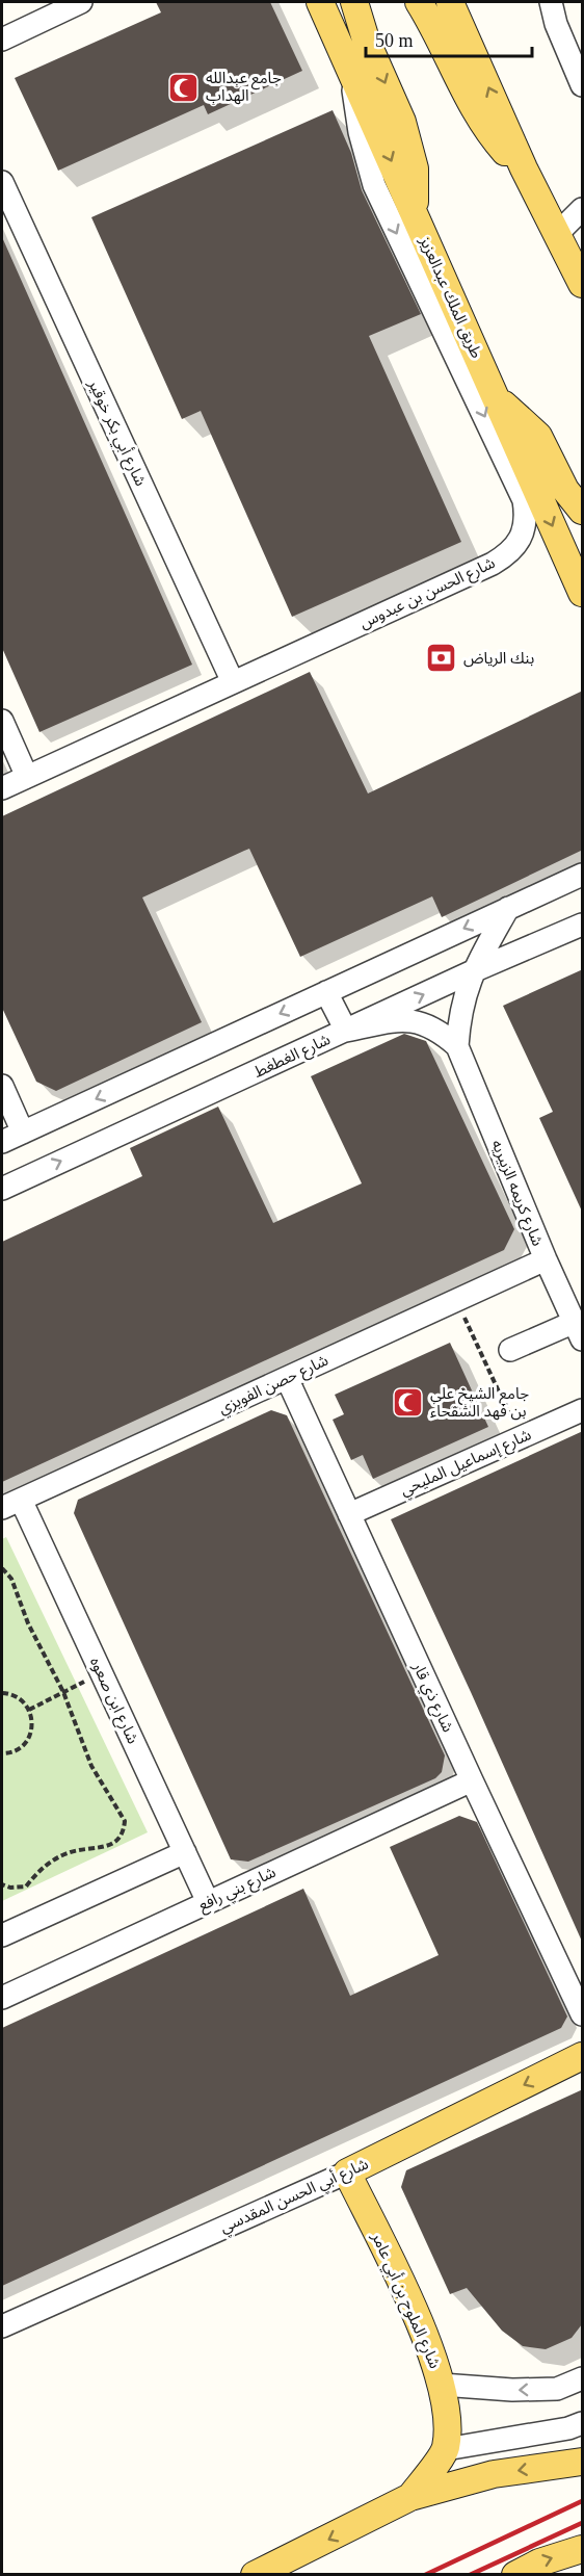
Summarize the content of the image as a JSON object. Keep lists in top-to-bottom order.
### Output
{
  "streets": {
    "main road": ["طريق الملك عبدالعزيز", "شارع أبي الحسن المقدسي", "شارع الملوح بن أبي عامر"],
    "street": [
      "شارع أبي بكر خوقير",
      "شارع الحسن بن عبدوس",
      "شارع الغطغط",
      "شارع كريمه الزبيريه",
      "شارع حصن الفويزي",
      "شارع إسماعيل المليحي",
      "شارع ذي قار",
      "شارع ابن صعوه",
      "شارع بني رافع"
    ]
  },
  "crossings": [
    ["طريق الملك عبدالعزيز", "شارع الحسن بن عبدوس"],
    ["شارع أبي بكر خوقير", "شارع الحسن بن عبدوس"],
    ["شارع الغطغط", "شارع كريمه الزبيريه"],
    ["شارع كريمه الزبيريه", "شارع حصن الفويزي"],
    ["شارع حصن الفويزي", "شارع ذي قار"],
    ["شارع حصن الفويزي", "شارع ابن صعوه"],
    ["شارع إسماعيل المليحي", "شارع ذي قار"],
    ["شارع ذي قار", "شارع بني رافع"],
    ["شارع ابن صعوه", "شارع بني رافع"],
    ["شارع أبي الحسن المقدسي", "شارع الملوح بن أبي عامر"]
  ],
  "one_way": ["شارع أبي الحسن المقدسي"],
  "places": {
    "mosque": ["جامع عبدالله الهداب", "جامع الشيخ علي بن فهد الشقحاء"],
    "bank": ["بنك الرياض"]
  },
  "scale_bar": "50 m"
}
